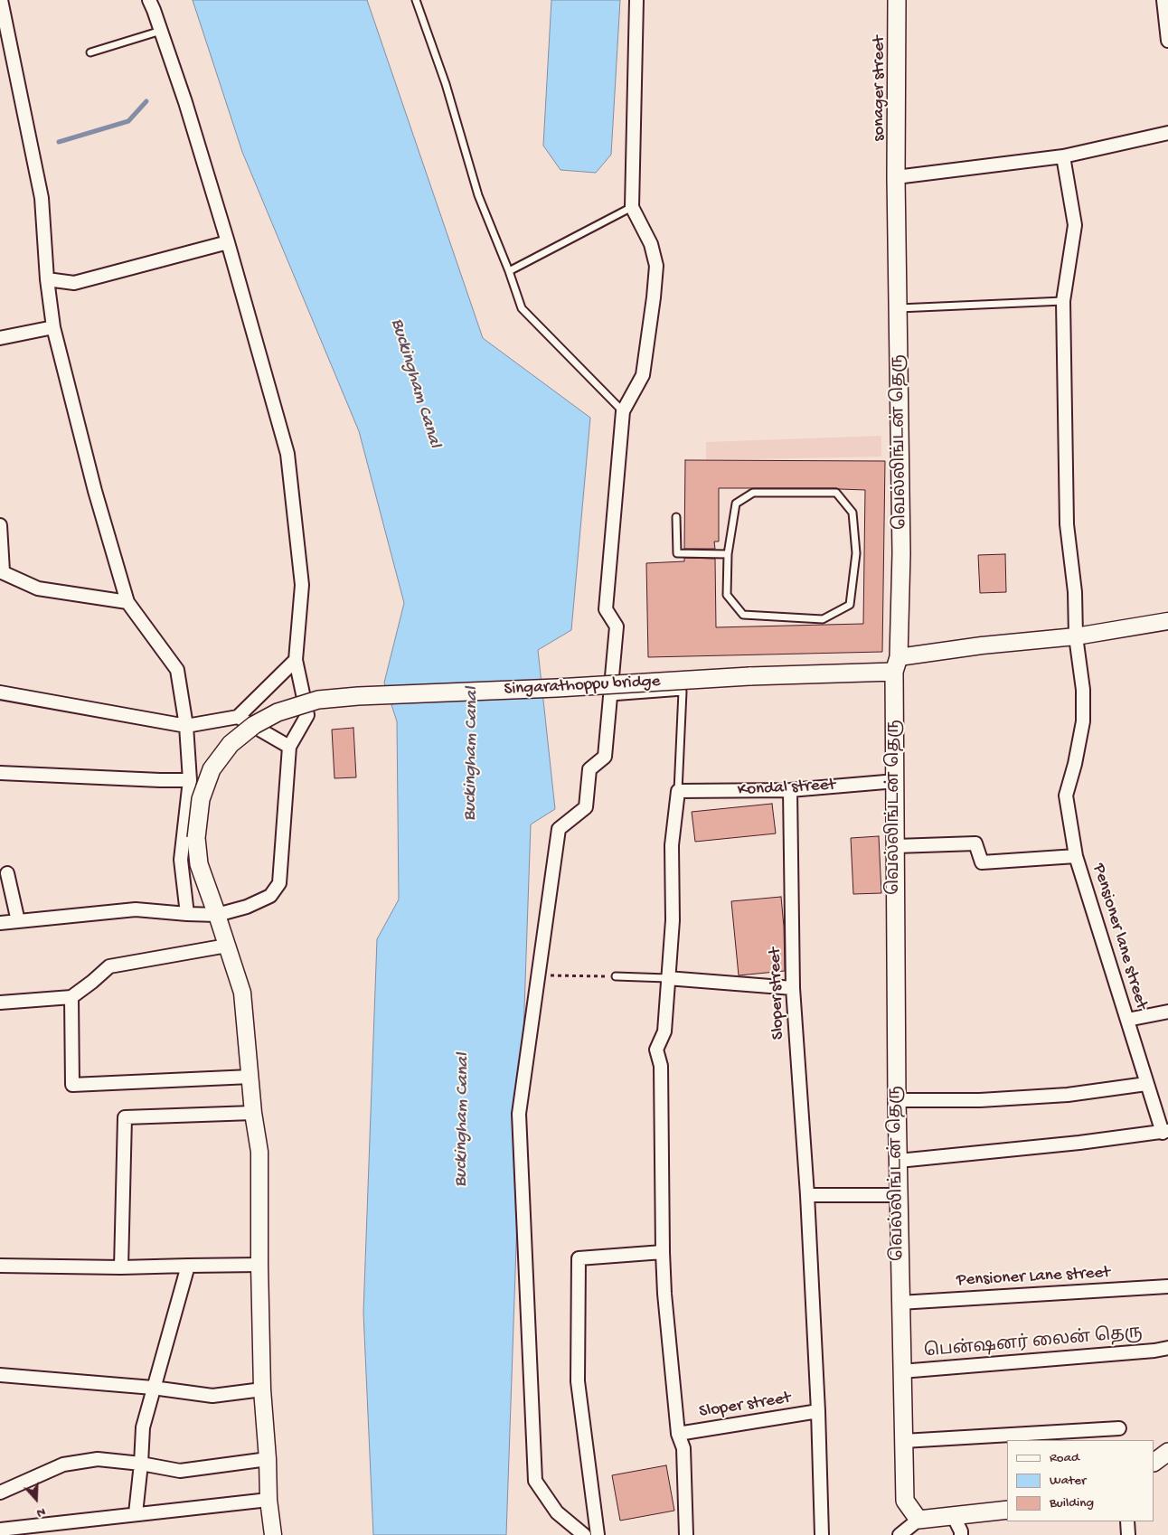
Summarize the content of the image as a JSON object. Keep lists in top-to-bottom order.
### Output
{
  "streets": {
    "main road": ["வெல்லிங்டன் தெரு", "Singarathoppu bridge"],
    "street": [
      "Kondal street",
      "Pensioner lane street",
      "Sloper street",
      "Pensioner Lane street",
      "பென்ஷனர் லைன் தெரு"
    ]
  },
  "crossings": [
    ["வெல்லிங்டன் தெரு", "Singarathoppu bridge"],
    ["வெல்லிங்டன் தெரு", "Kondal street"],
    ["வெல்லிங்டன் தெரு", "Pensioner lane street"],
    ["வெல்லிங்டன் தெரு", "Pensioner Lane street"],
    ["வெல்லிங்டன் தெரு", "பென்ஷனர் லைன் தெரு"],
    ["Kondal street", "Sloper street"]
  ],
  "water": ["Buckingham Canal"],
  "legend": ["Road", "Water", "Building"],
  "north": "bottom"
}
